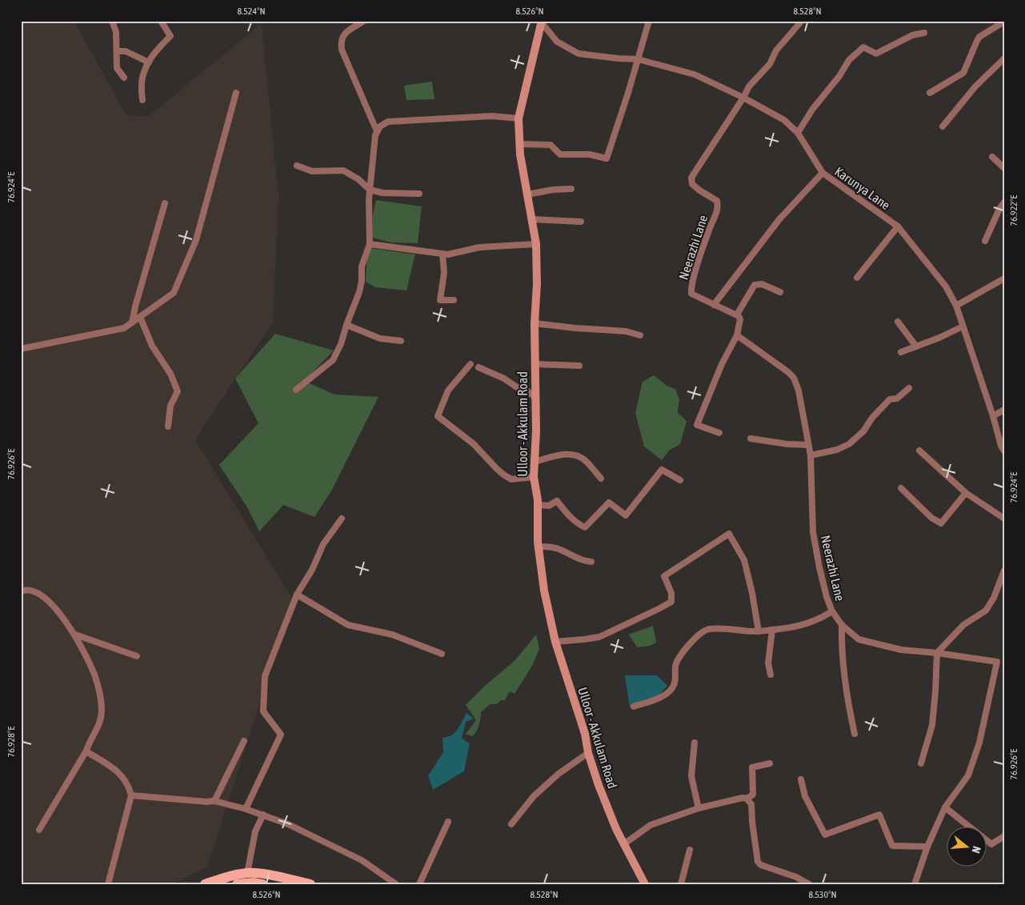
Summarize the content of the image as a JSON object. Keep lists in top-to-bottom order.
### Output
{
  "streets": {
    "main road": ["Ulloor - Akkulam Road"],
    "street": ["Karunya Lane", "Neerazhi Lane"]
  },
  "crossings": [
    ["Karunya Lane", "Neerazhi Lane"],
    ["Karunya Lane", "Ulloor - Akkulam Road"]
  ],
  "north": "right",
  "coordinates": [
    "8.524°N",
    "8.526°N",
    "8.528°N",
    "76.924°E",
    "76.922°E",
    "76.926°E",
    "76.928°E",
    "8.530°N"
  ]
}
